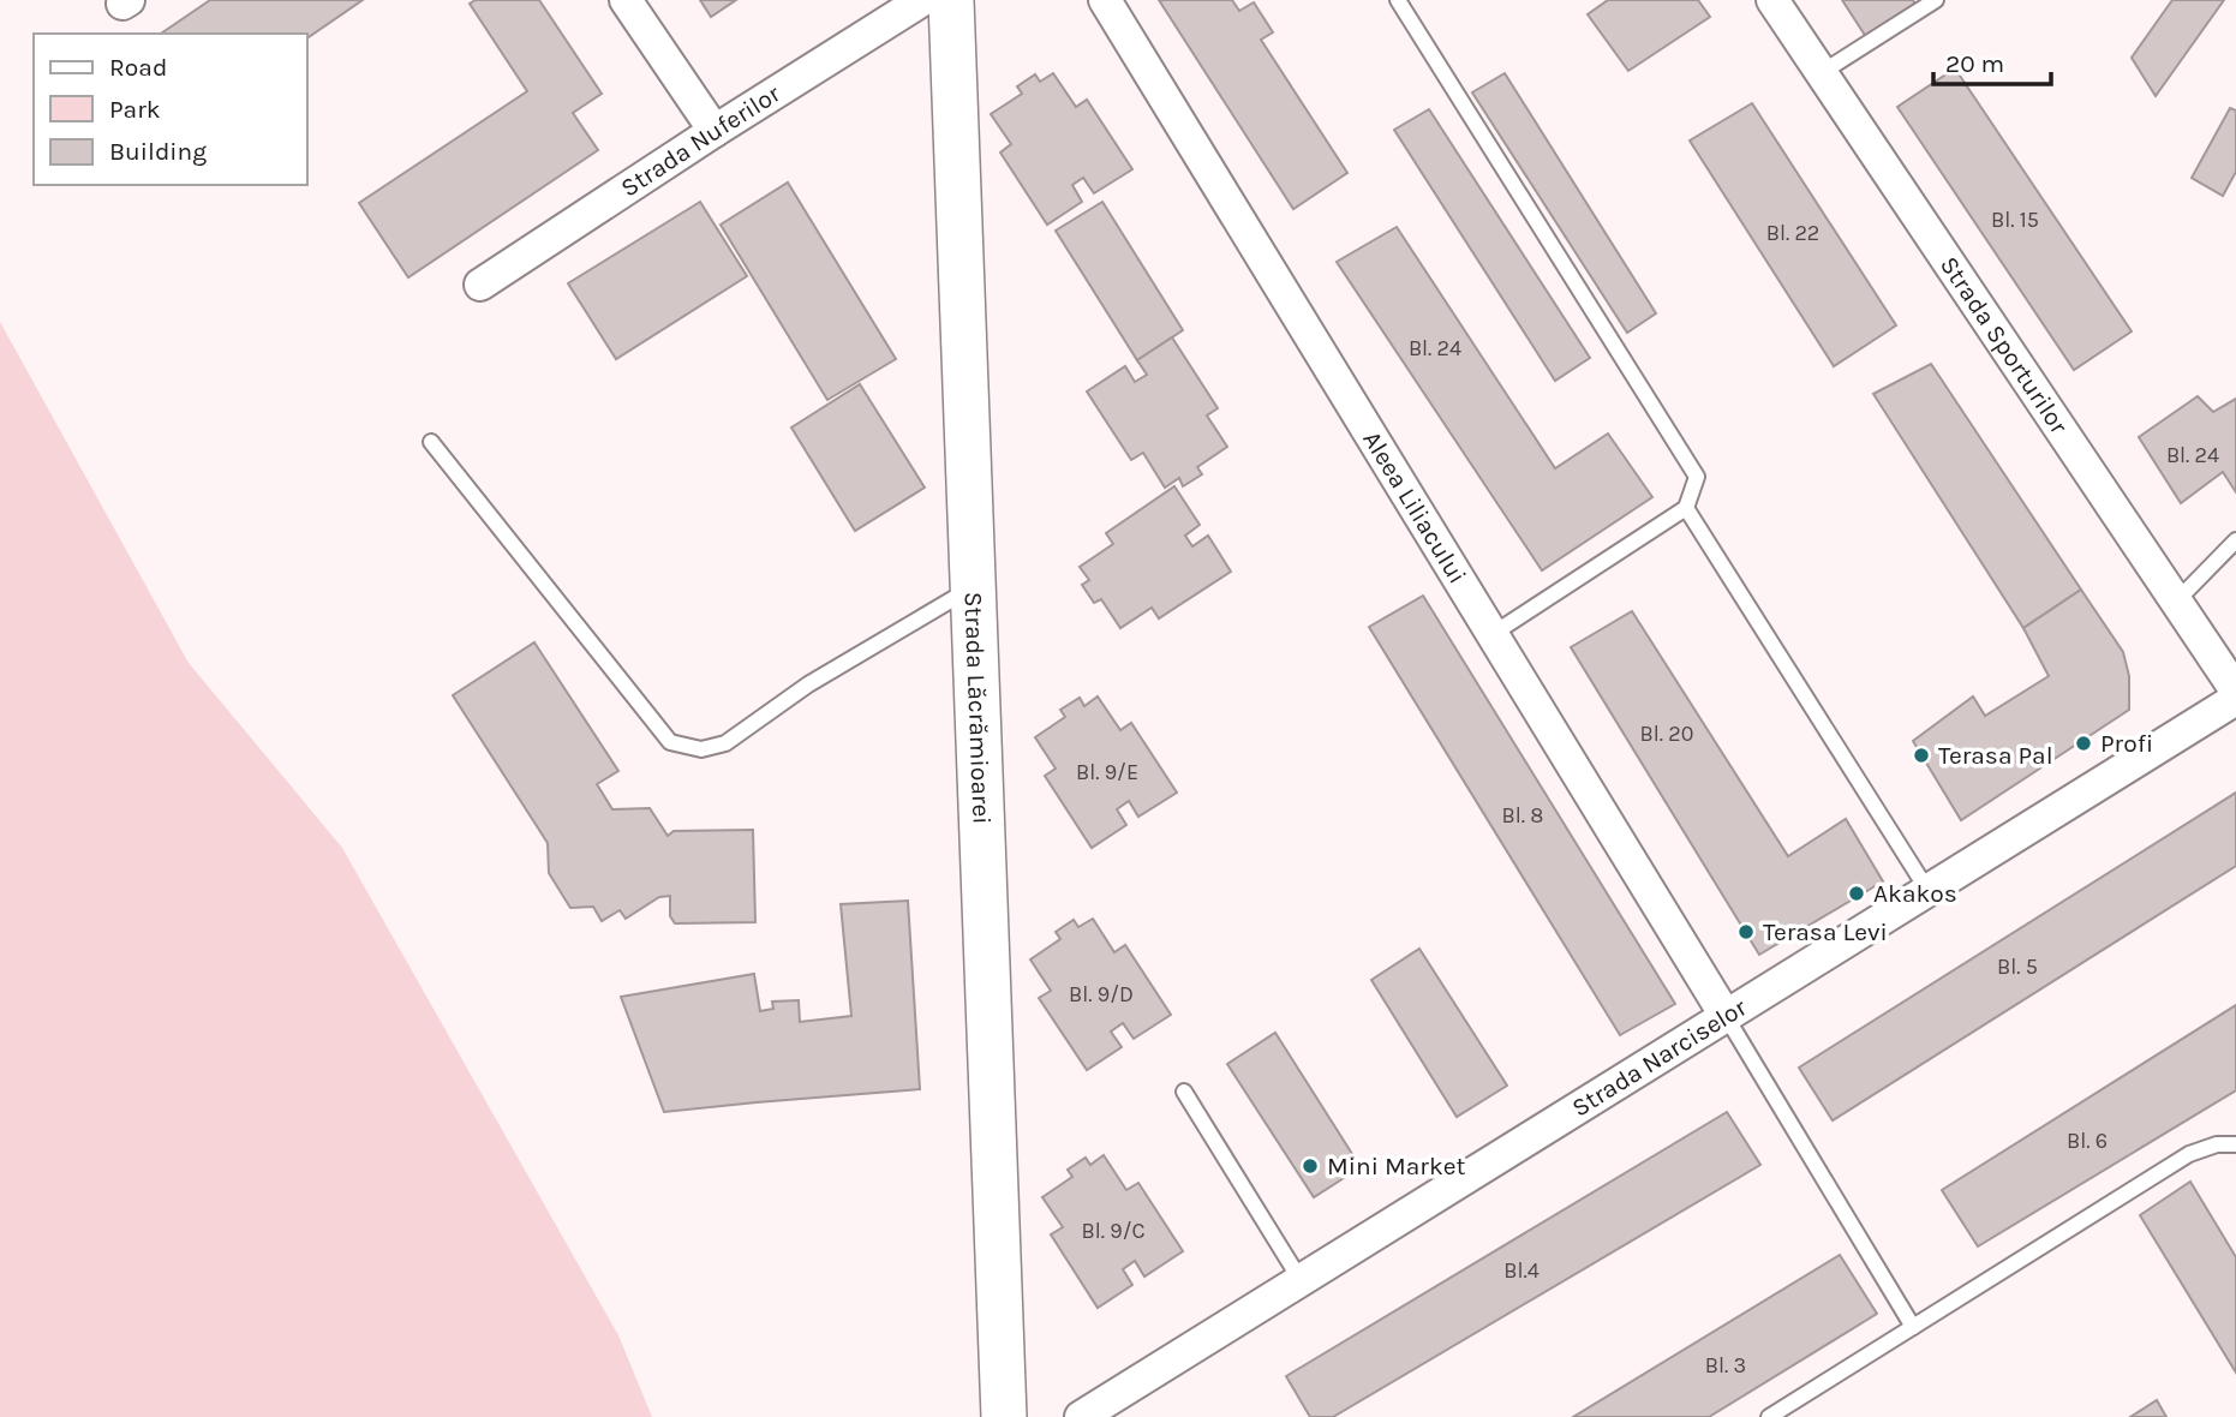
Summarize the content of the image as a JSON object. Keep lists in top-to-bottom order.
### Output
{
  "streets": {
    "main road": ["Strada Lăcrămioarei"],
    "street": [
      "Strada Nuferilor",
      "Strada Sporturilor",
      "Aleea Liliacului",
      "Strada Narciselor"
    ]
  },
  "crossings": [
    ["Aleea Liliacului", "Strada Narciselor"]
  ],
  "places": [
    "Profi",
    "Terasa Pal",
    "Akakos",
    "Terasa Levi",
    "Mini Market"
  ],
  "house_numbers": [
    "Bl. 15",
    "Bl. 22",
    "Bl. 24",
    "Bl. 24",
    "Bl. 20",
    "Bl. 9/E",
    "Bl. 8",
    "Bl. 5",
    "Bl. 9/D",
    "Bl. 6",
    "Bl. 9/C",
    "Bl.4",
    "Bl. 3"
  ],
  "legend": ["Road", "Park", "Building"],
  "scale_bar": "20 m"
}
